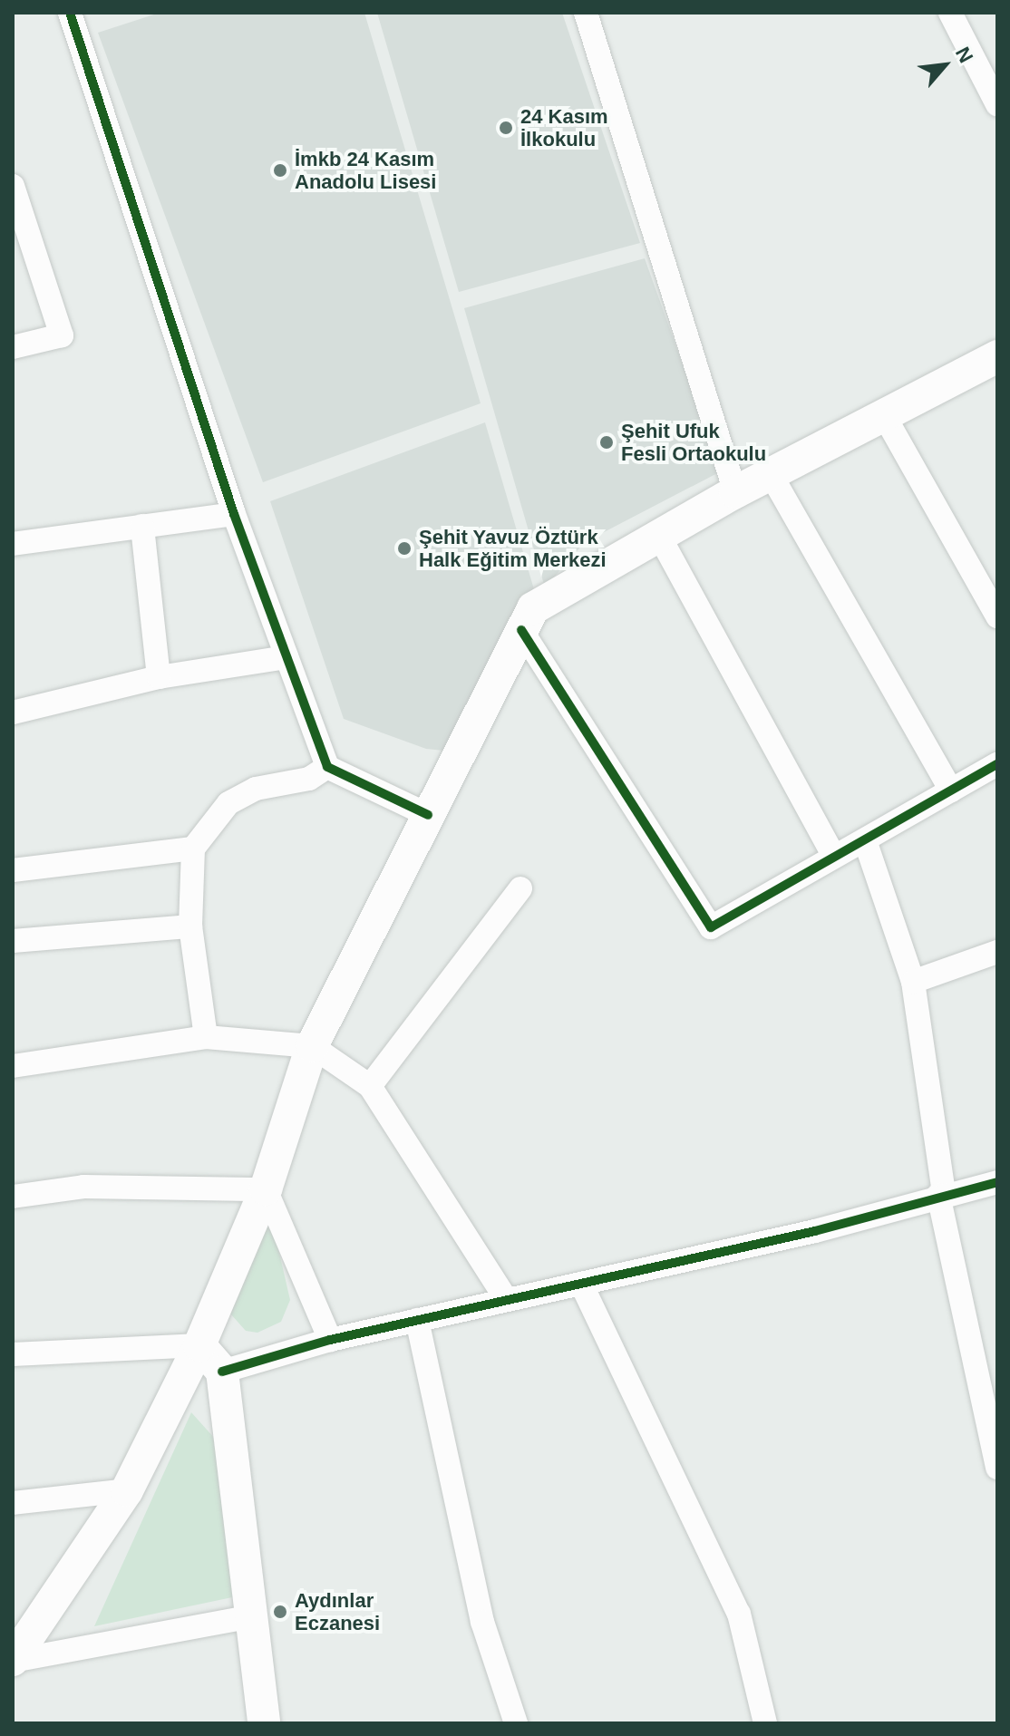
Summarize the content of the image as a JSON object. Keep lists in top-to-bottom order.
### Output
{
  "places": [
    "24 Kasım İlkokulu",
    "İmkb 24 Kasım Anadolu Lisesi",
    "Şehit Ufuk Fesli Ortaokulu",
    "Şehit Yavuz Öztürk Halk Eğitim Merkezi",
    "Aydınlar Eczanesi"
  ],
  "north": "top right"
}
